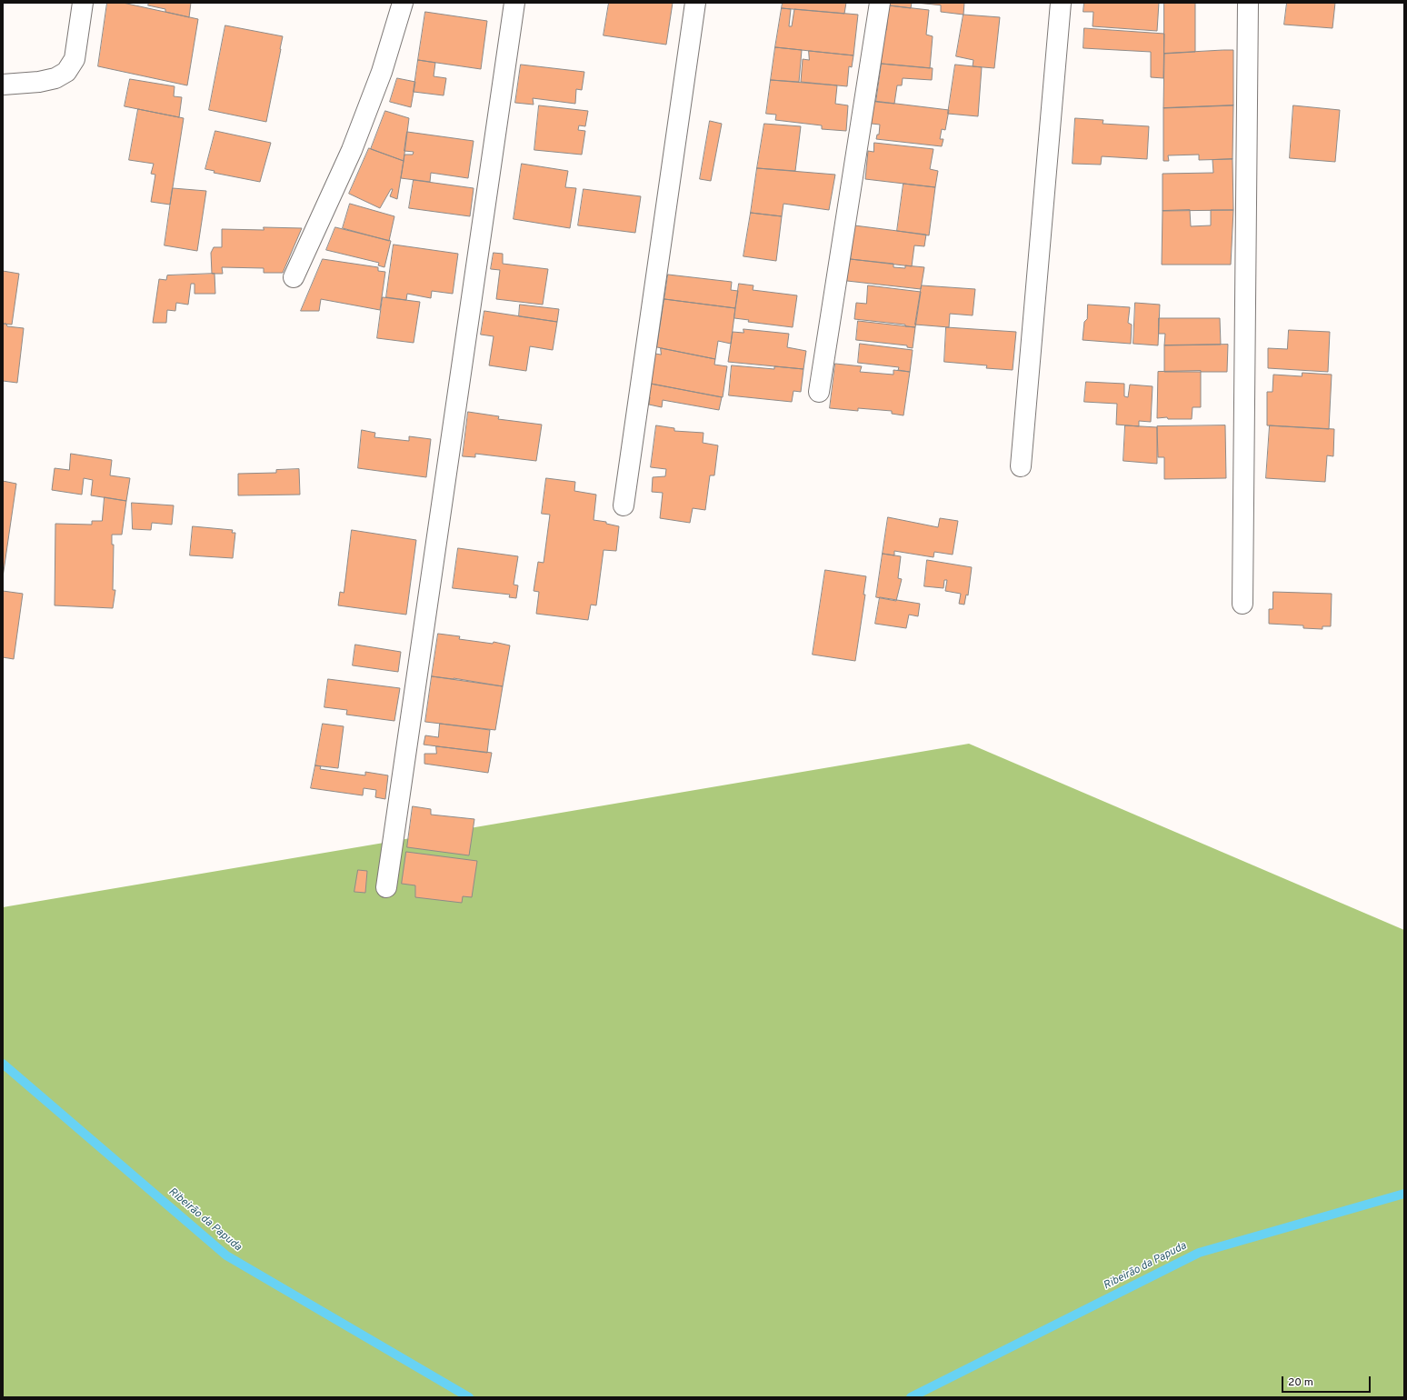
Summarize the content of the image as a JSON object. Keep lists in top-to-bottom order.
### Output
{
  "water": ["Ribeirão da Papuda"],
  "scale_bar": "20 m"
}
